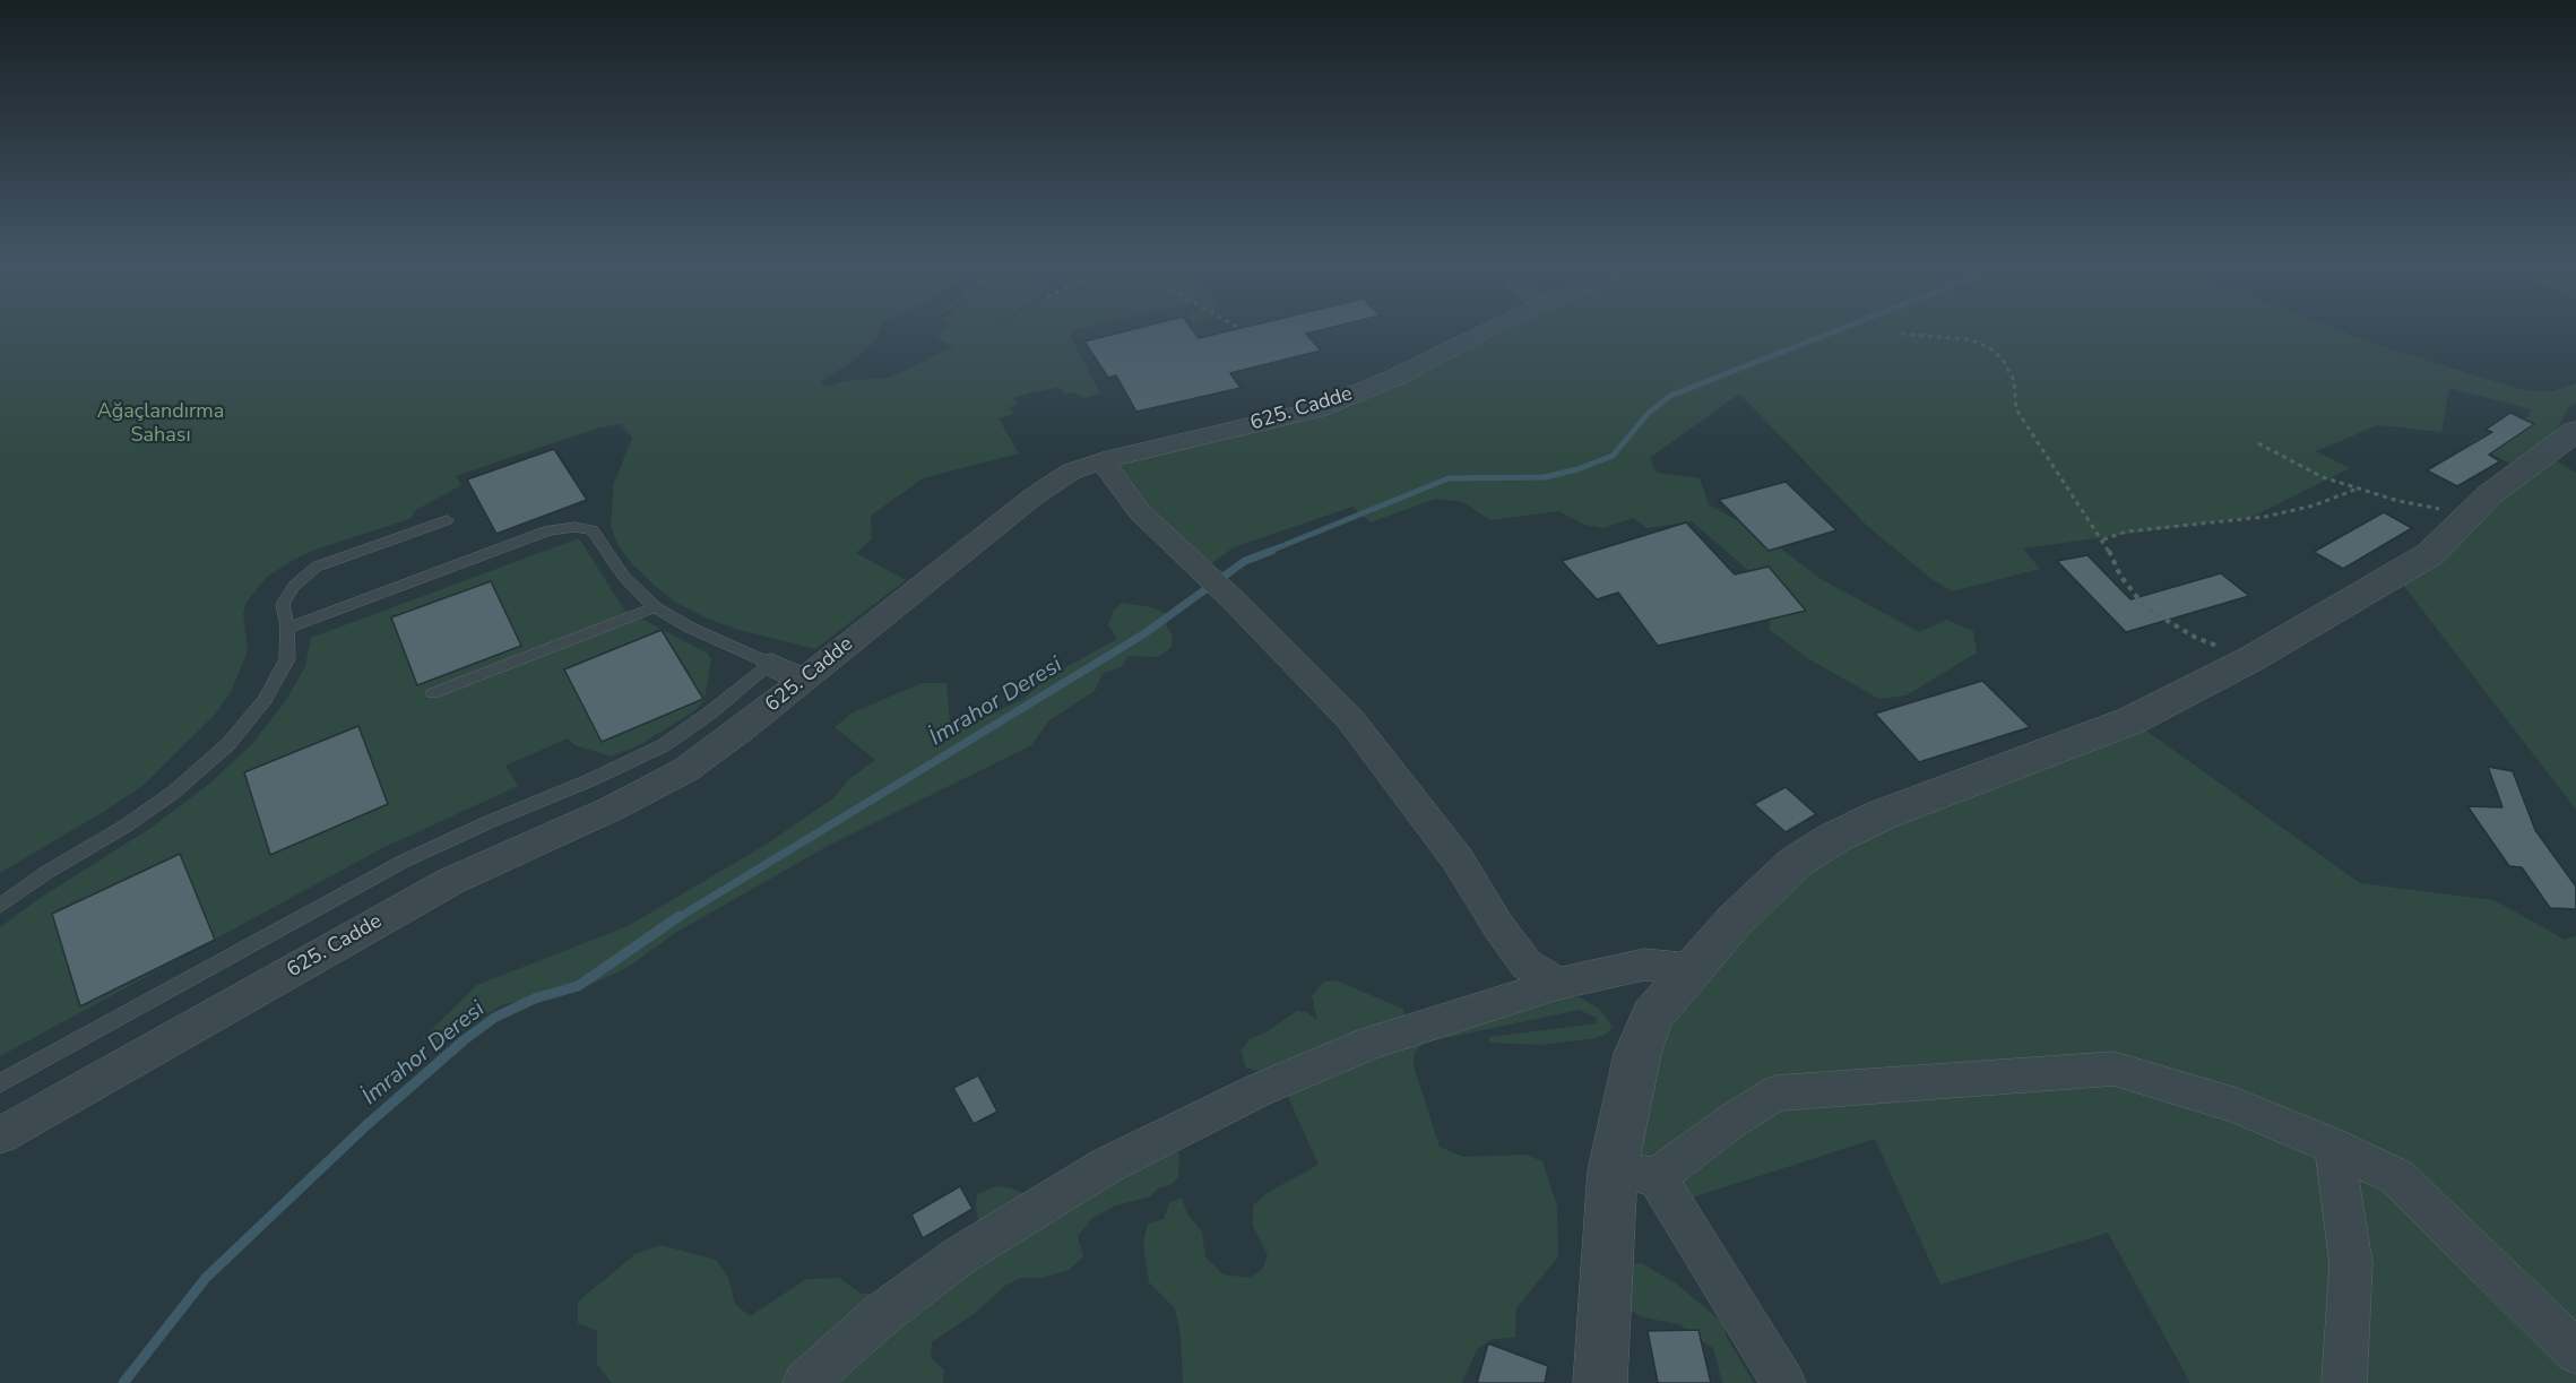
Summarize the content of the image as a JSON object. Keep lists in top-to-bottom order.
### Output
{
  "streets": {
    "street": ["625. Cadde"]
  },
  "water": ["İmrahor Deresi"],
  "parks": ["Ağaçlandırma Sahası"]
}
